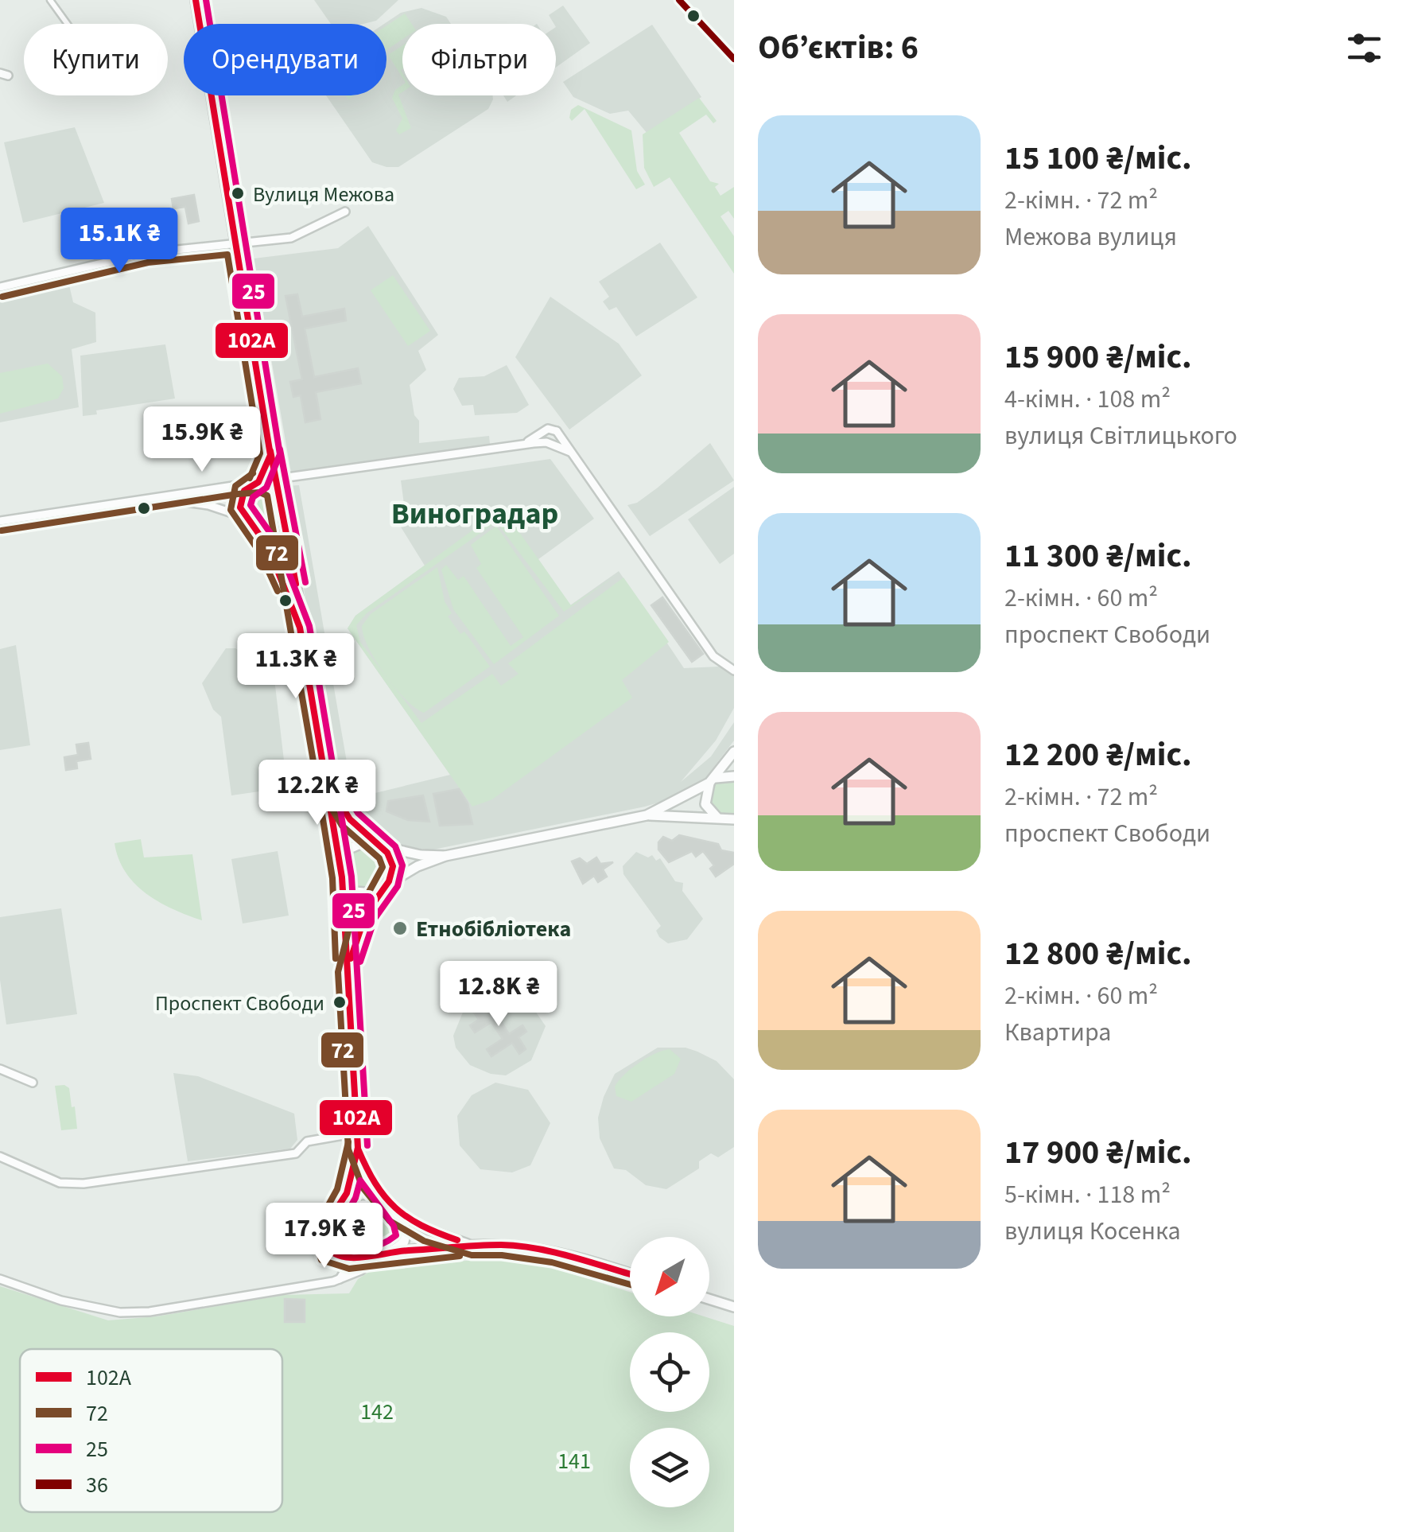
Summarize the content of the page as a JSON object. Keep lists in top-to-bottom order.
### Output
{
  "districts": ["Виноградар"],
  "parks": ["142", "141"],
  "places": ["Вулиця Межова", "Етнобібліотека", "Проспект Свободи"],
  "lines": [
    "transit line 102А",
    "transit line 25",
    "transit line 36",
    "transit line 72"
  ],
  "legend": [
    "102А",
    "72",
    "25",
    "36"
  ],
  "north": "bottom left",
  "page": {
    "heading": "Об’єктів: 6",
    "chip": ["Купити", "Орендувати", "Фільтри"],
    "list": [
      {
        "name": "15 100 ₴/міс.",
        "note": "2-кімн. · 72 m² · Межова вулиця"
      },
      {
        "name": "15 900 ₴/міс.",
        "note": "4-кімн. · 108 m² · вулиця Світлицького"
      },
      {
        "name": "11 300 ₴/міс.",
        "note": "2-кімн. · 60 m² · проспект Свободи"
      },
      {
        "name": "12 200 ₴/міс.",
        "note": "2-кімн. · 72 m² · проспект Свободи"
      },
      {
        "name": "12 800 ₴/міс.",
        "note": "2-кімн. · 60 m² · Квартира"
      },
      {
        "name": "17 900 ₴/міс.",
        "note": "5-кімн. · 118 m² · вулиця Косенка"
      }
    ],
    "price": [
      "15.1K ₴",
      "15.9K ₴",
      "11.3K ₴",
      "12.2K ₴",
      "12.8K ₴",
      "17.9K ₴"
    ]
  }
}
